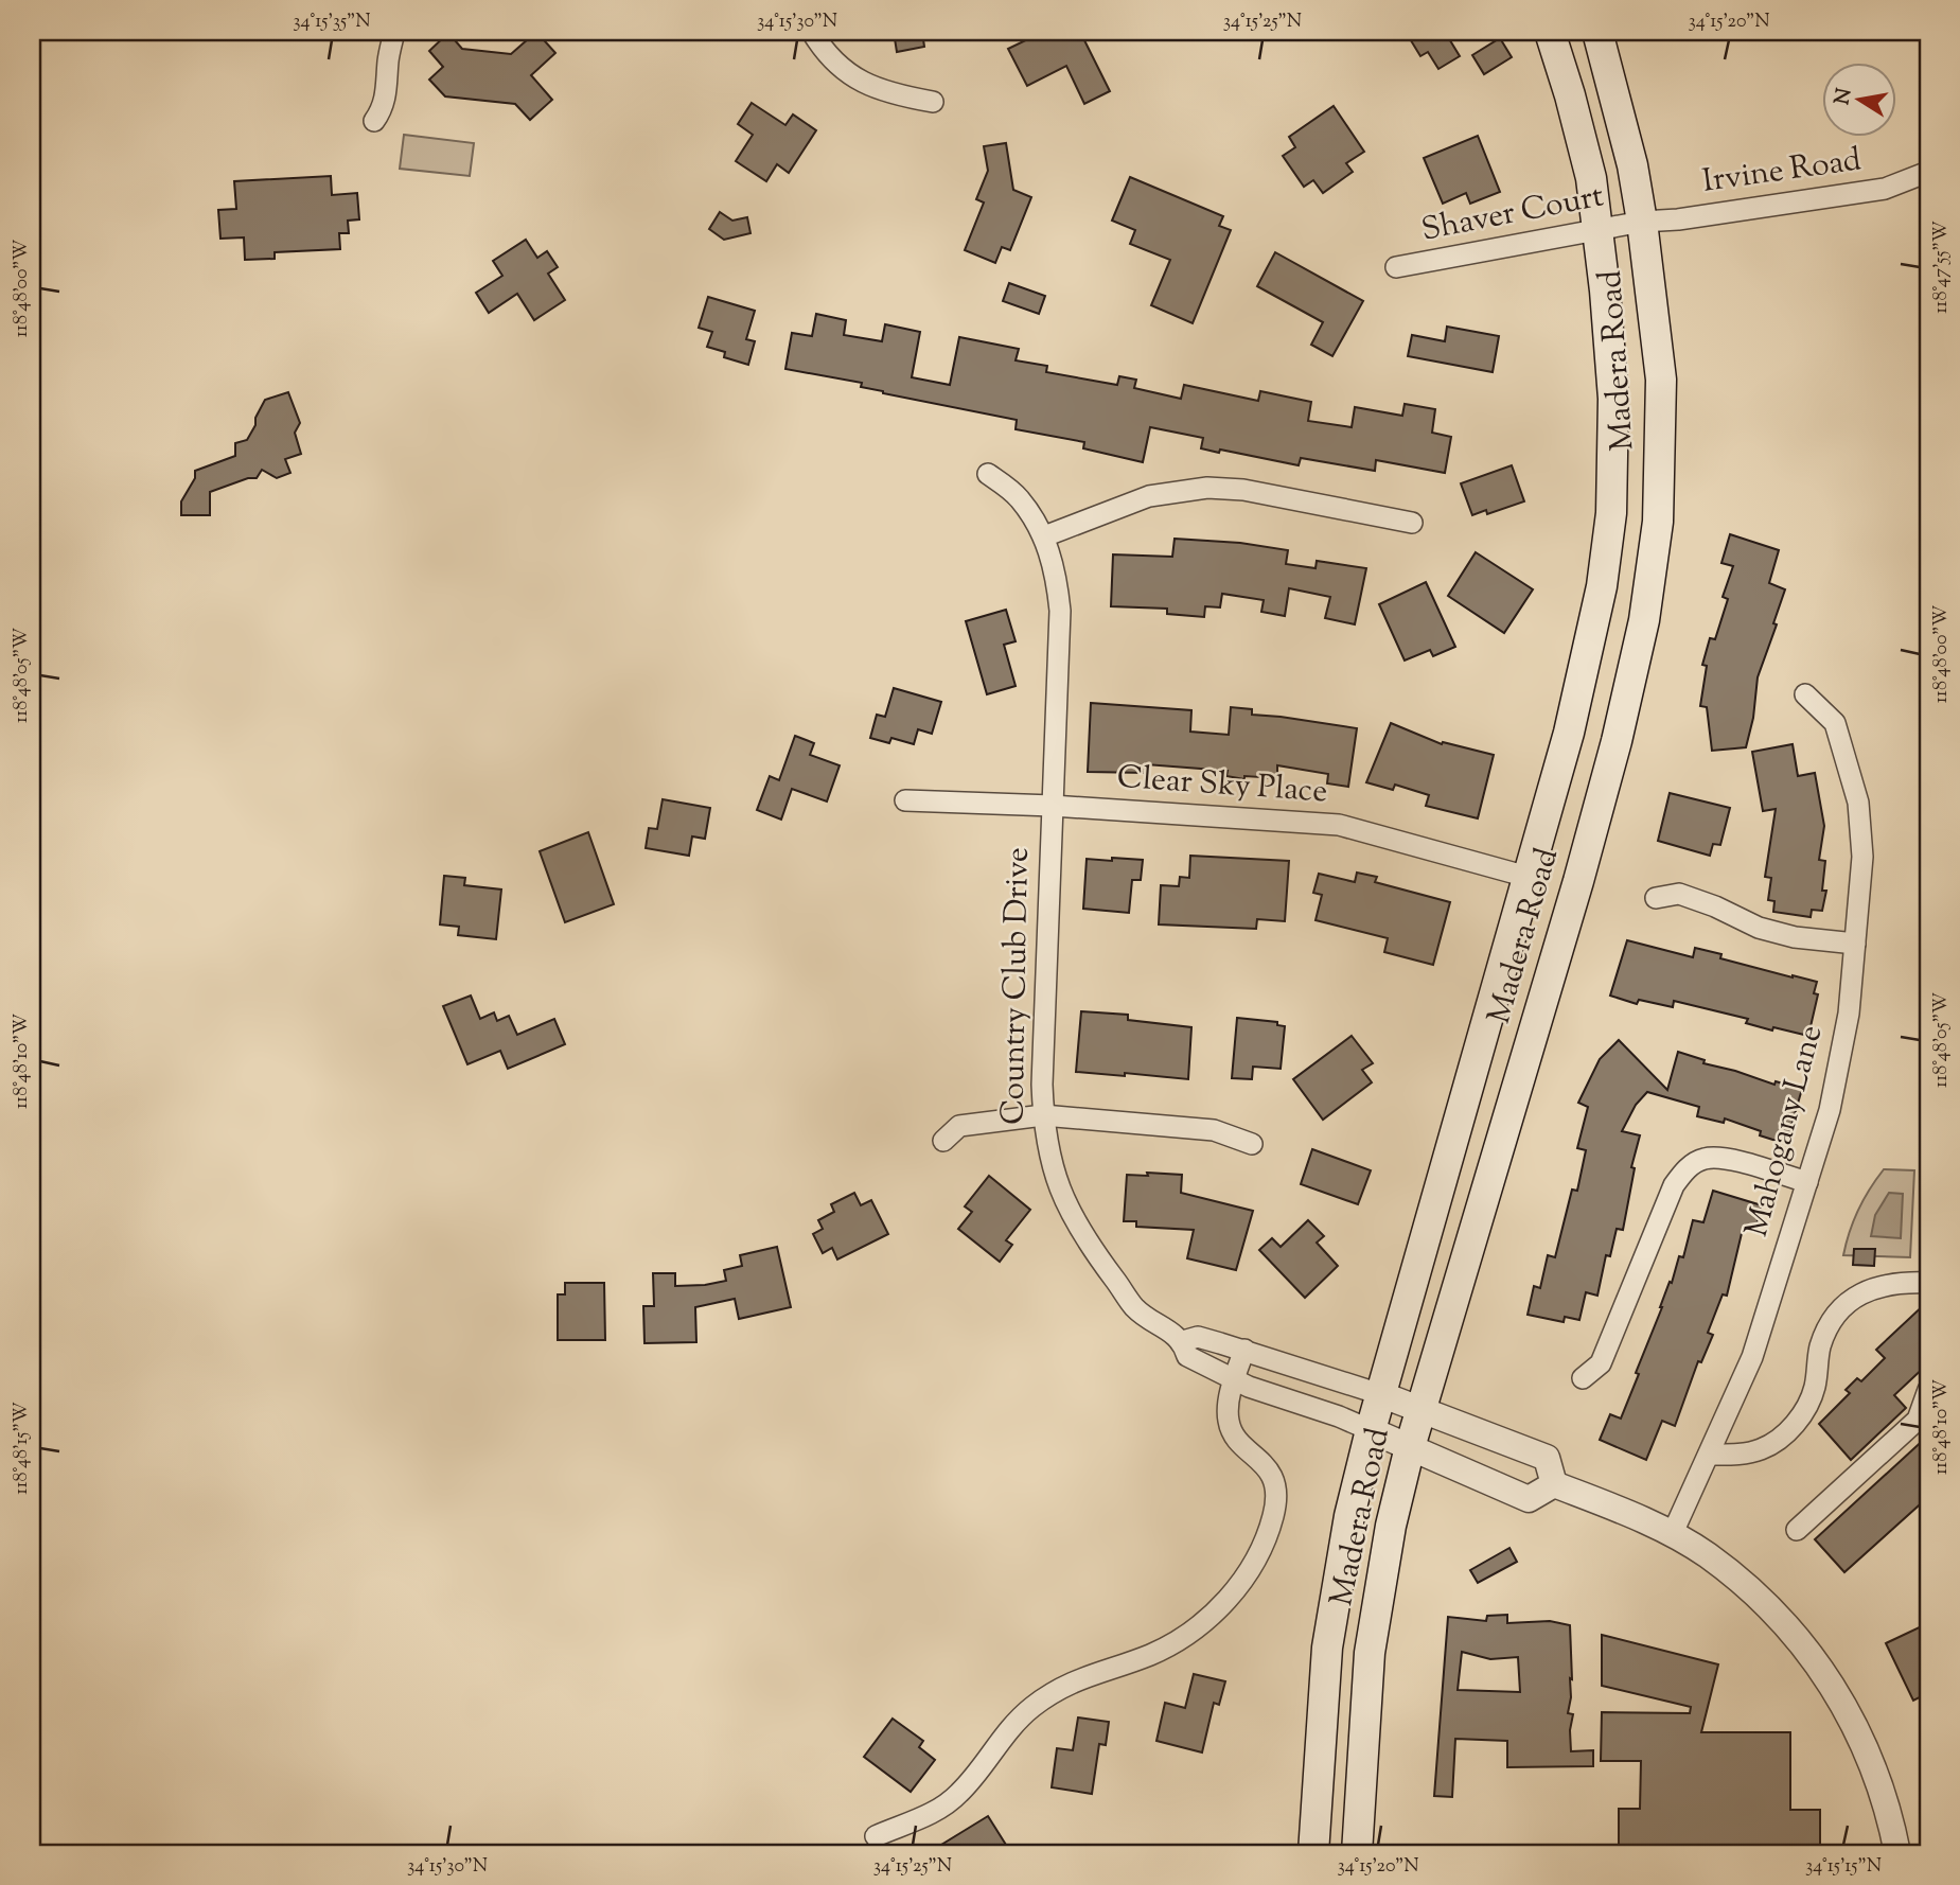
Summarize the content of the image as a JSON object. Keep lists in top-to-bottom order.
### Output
{
  "streets": {
    "main road": ["Madera Road"],
    "street": [
      "Irvine Road",
      "Shaver Court",
      "Clear Sky Place",
      "Country Club Drive",
      "Mahogany Lane"
    ]
  },
  "crossings": [
    ["Irvine Road", "Shaver Court"],
    ["Irvine Road", "Madera Road"],
    ["Shaver Court", "Madera Road"],
    ["Madera Road", "Clear Sky Place"],
    ["Madera Road", "Country Club Drive"],
    ["Clear Sky Place", "Country Club Drive"]
  ],
  "north": "left",
  "coordinates": [
    "34°15'35\"N",
    "34°15'30\"N",
    "34°15'25\"N",
    "34°15'20\"N",
    "118°47'55\"W",
    "118°48'00\"W",
    "118°48'05\"W",
    "118°48'10\"W",
    "118°48'15\"W",
    "34°15'15\"N"
  ]
}
